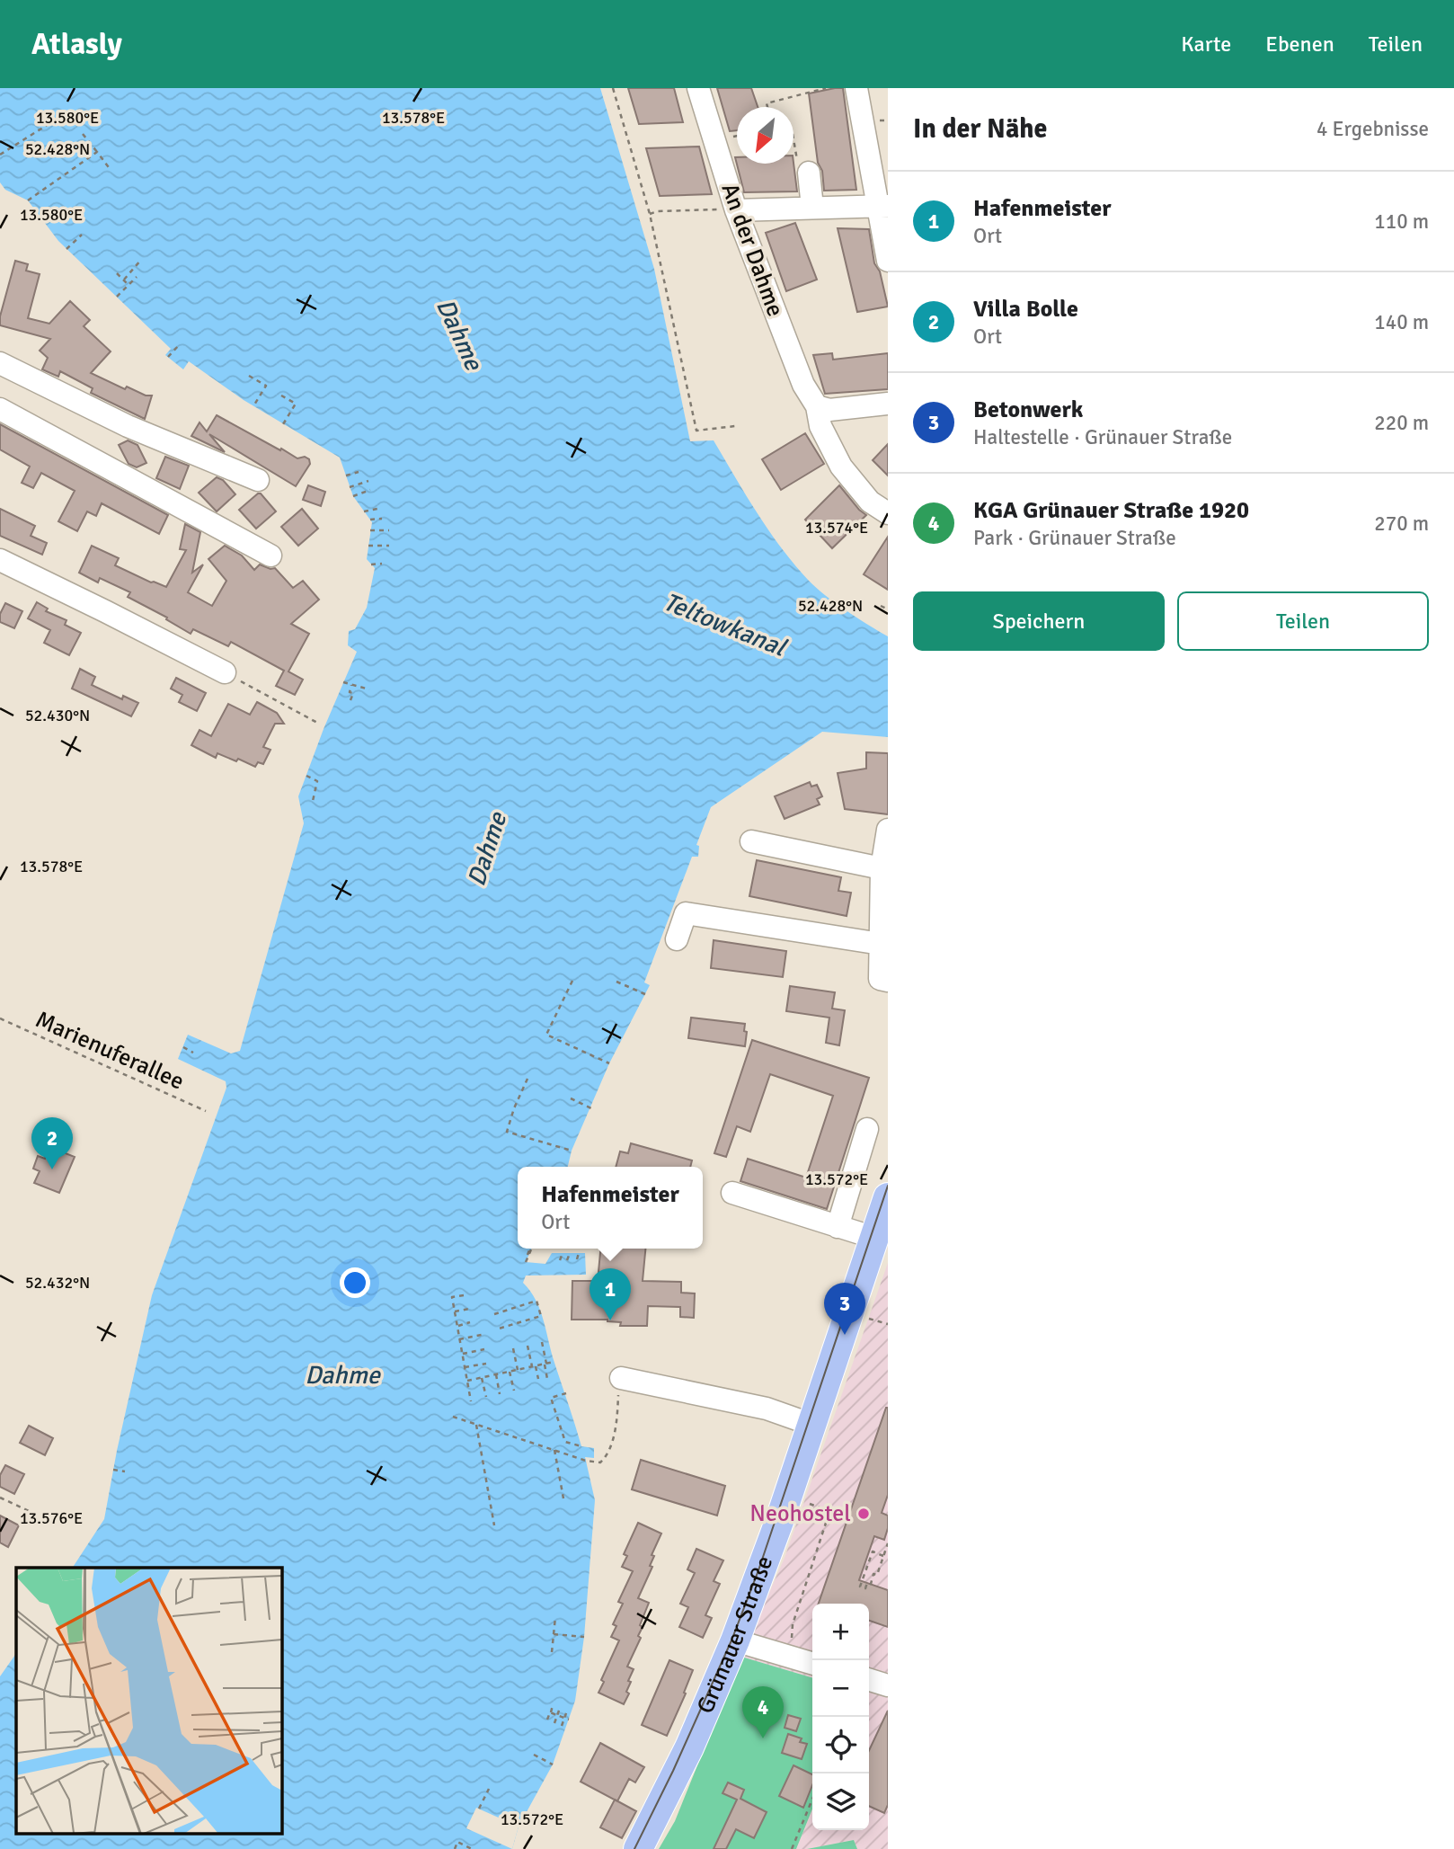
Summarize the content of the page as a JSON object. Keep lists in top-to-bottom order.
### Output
{
  "streets": {
    "main road": ["Grünauer Straße"],
    "street": ["An der Dahme"],
    "path": ["Marienuferallee"]
  },
  "water": ["Dahme", "Teltowkanal"],
  "places": ["Neohostel"],
  "north": "bottom left",
  "page": {
    "header": "Atlasly",
    "nav": ["Karte", "Ebenen", "Teilen"],
    "heading": ["In der Nähe", "4 Ergebnisse"],
    "list": [
      {
        "mark": "1",
        "name": "Hafenmeister",
        "note": "Ort",
        "value": "110 m"
      },
      {
        "mark": "2",
        "name": "Villa Bolle",
        "note": "Ort",
        "value": "140 m"
      },
      {
        "mark": "3",
        "name": "Betonwerk",
        "note": "Haltestelle · Grünauer Straße",
        "value": "220 m"
      },
      {
        "mark": "4",
        "name": "KGA Grünauer Straße 1920",
        "note": "Park · Grünauer Straße",
        "value": "270 m"
      }
    ],
    "buttons": ["Speichern", "Teilen"],
    "pins": [
      "2",
      "1",
      "3",
      "4"
    ],
    "popup": ["Hafenmeister", "Ort"],
    "map_buttons": ["+", "−"]
  },
  "coordinates": [
    "13.580°E",
    "13.578°E",
    "52.428°N",
    "13.574°E",
    "52.430°N",
    "13.572°E",
    "52.432°N",
    "13.576°E"
  ]
}
